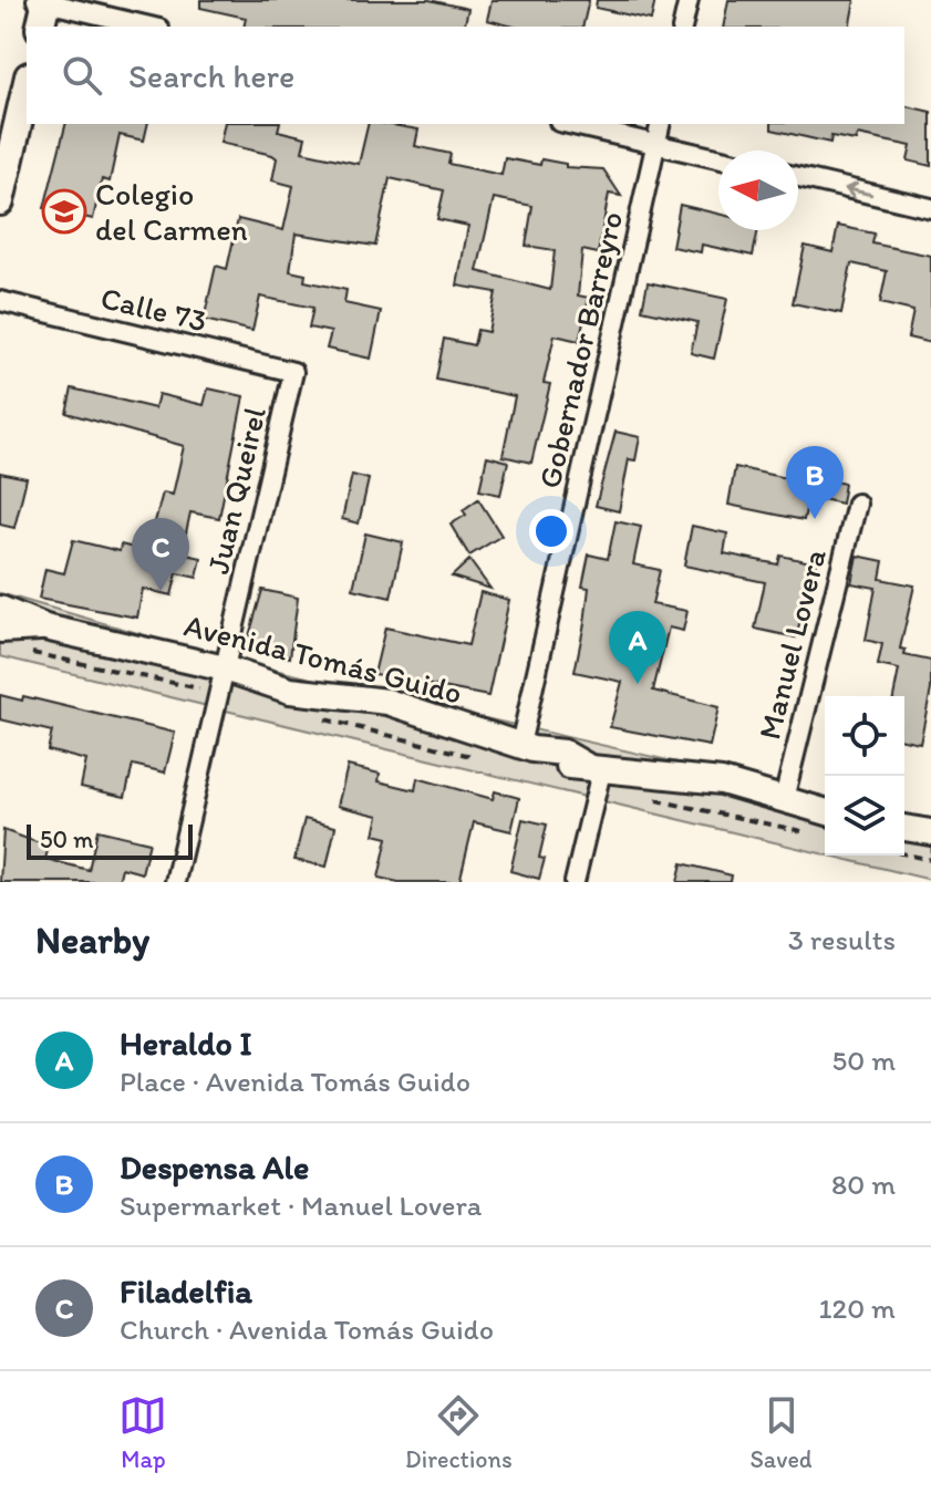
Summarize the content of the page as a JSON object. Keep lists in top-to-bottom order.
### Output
{
  "streets": {
    "main road": ["Avenida Tomás Guido"],
    "street": [
      "Calle 73",
      "Gobernador Barreyro",
      "Juan Queirel",
      "Manuel Lovera"
    ]
  },
  "crossings": [
    ["Calle 73", "Juan Queirel"],
    ["Gobernador Barreyro", "Avenida Tomás Guido"],
    ["Juan Queirel", "Avenida Tomás Guido"],
    ["Manuel Lovera", "Avenida Tomás Guido"]
  ],
  "places": {
    "school or university": ["Colegio del Carmen"]
  },
  "scale_bar": "50 m",
  "north": "left",
  "page": {
    "search": "Search here",
    "pins": ["B", "C", "A"],
    "scale": "50 m",
    "heading": ["Nearby", "3 results"],
    "list": [
      {
        "mark": "A",
        "name": "Heraldo I",
        "note": "Place · Avenida Tomás Guido",
        "value": "50 m"
      },
      {
        "mark": "B",
        "name": "Despensa Ale",
        "note": "Supermarket · Manuel Lovera",
        "value": "80 m"
      },
      {
        "mark": "C",
        "name": "Filadelfia",
        "note": "Church · Avenida Tomás Guido",
        "value": "120 m"
      }
    ],
    "nav": ["Map", "Directions", "Saved"]
  }
}
